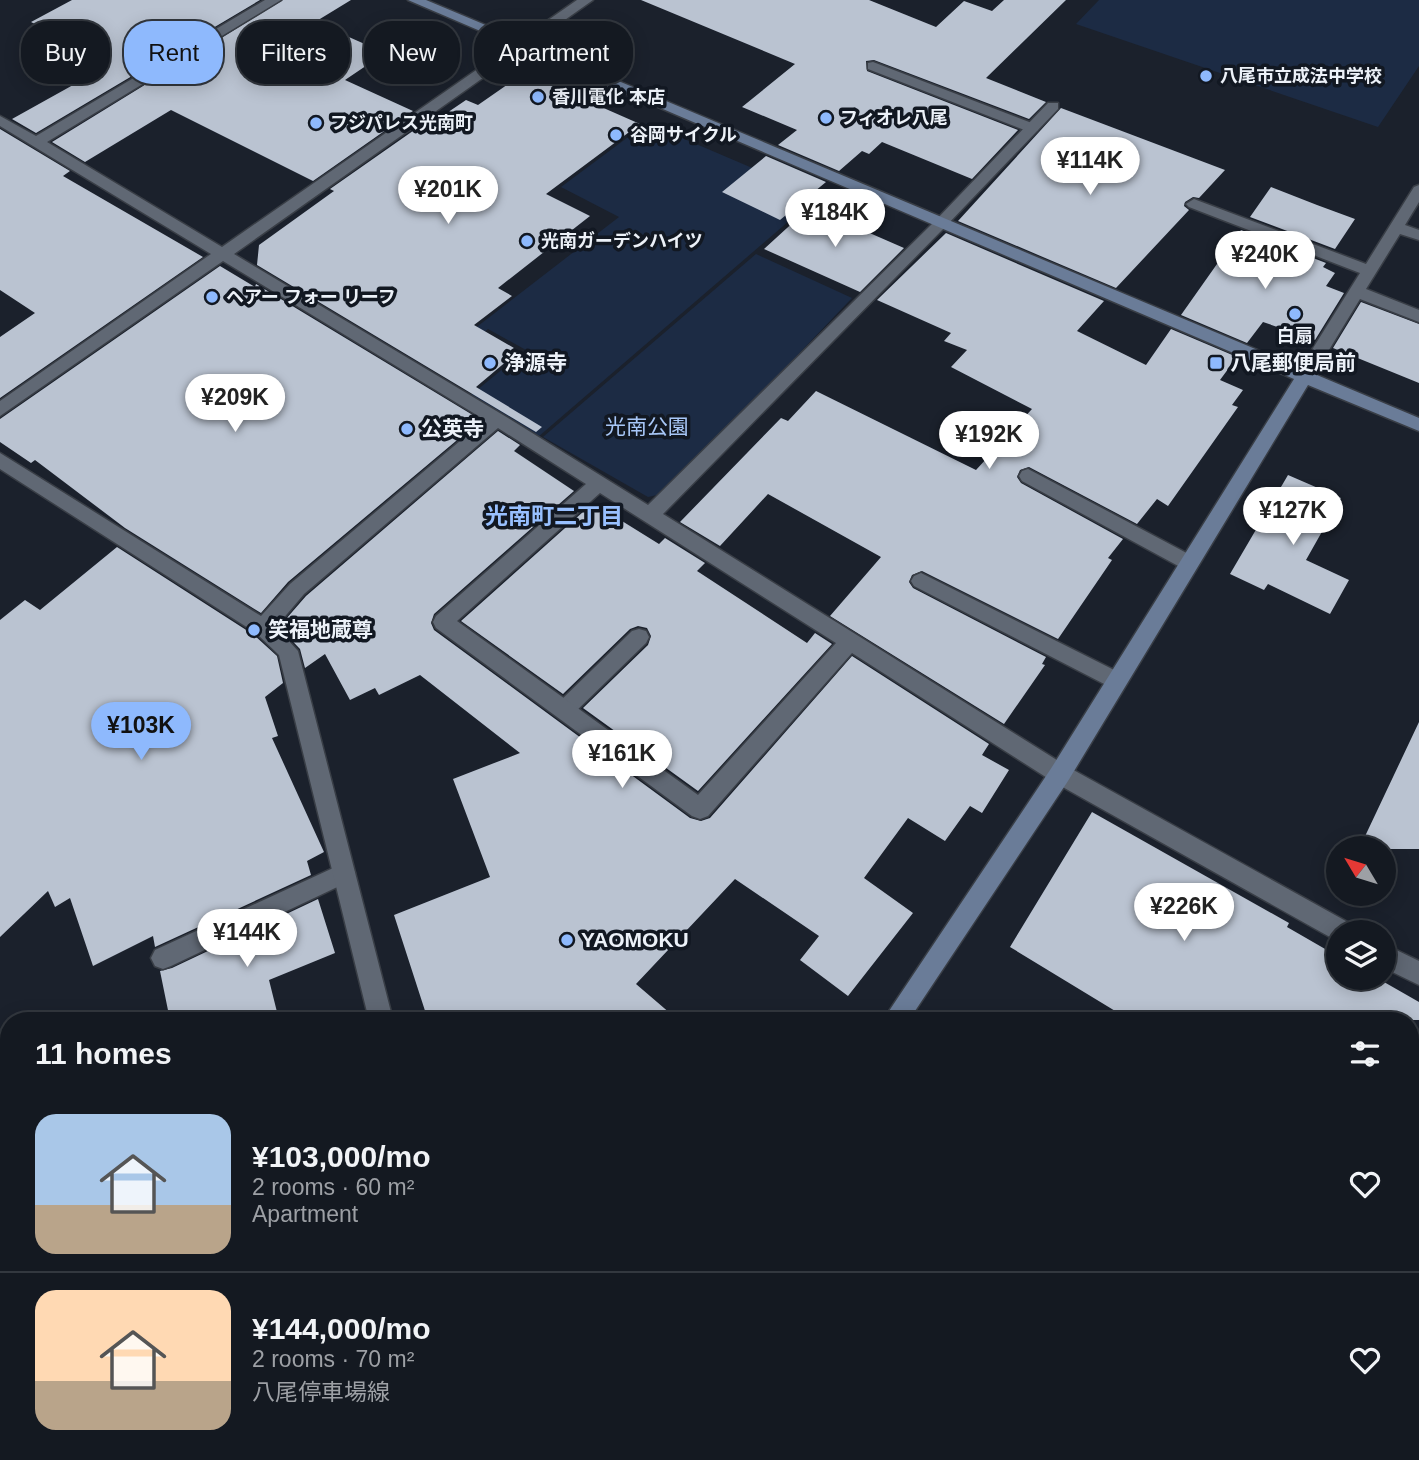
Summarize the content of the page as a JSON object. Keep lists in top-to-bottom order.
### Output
{
  "districts": ["光南町二丁目"],
  "parks": ["光南公園"],
  "places": {
    "other": [
      "八尾市立成法中学校",
      "香川電化 本店",
      "フィオレ八尾",
      "フジパレス光南町",
      "谷岡サイクル",
      "光南ガーデンハイツ",
      "ヘアー フォー リーフ",
      "白扇",
      "浄源寺",
      "公英寺",
      "笑福地蔵尊",
      "YAOMOKU"
    ],
    "transit": ["八尾郵便局前"]
  },
  "north": "top left",
  "page": {
    "chip": [
      "Buy",
      "Rent",
      "Filters",
      "New",
      "Apartment"
    ],
    "price": [
      "¥114K",
      "¥201K",
      "¥184K",
      "¥240K",
      "¥209K",
      "¥192K",
      "¥127K",
      "¥103K",
      "¥161K",
      "¥226K",
      "¥144K"
    ],
    "heading": "11 homes",
    "list": [
      {
        "name": "¥103,000/mo",
        "note": "2 rooms · 60 m² · Apartment"
      },
      {
        "name": "¥144,000/mo",
        "note": "2 rooms · 70 m² · 八尾停車場線"
      }
    ]
  }
}
